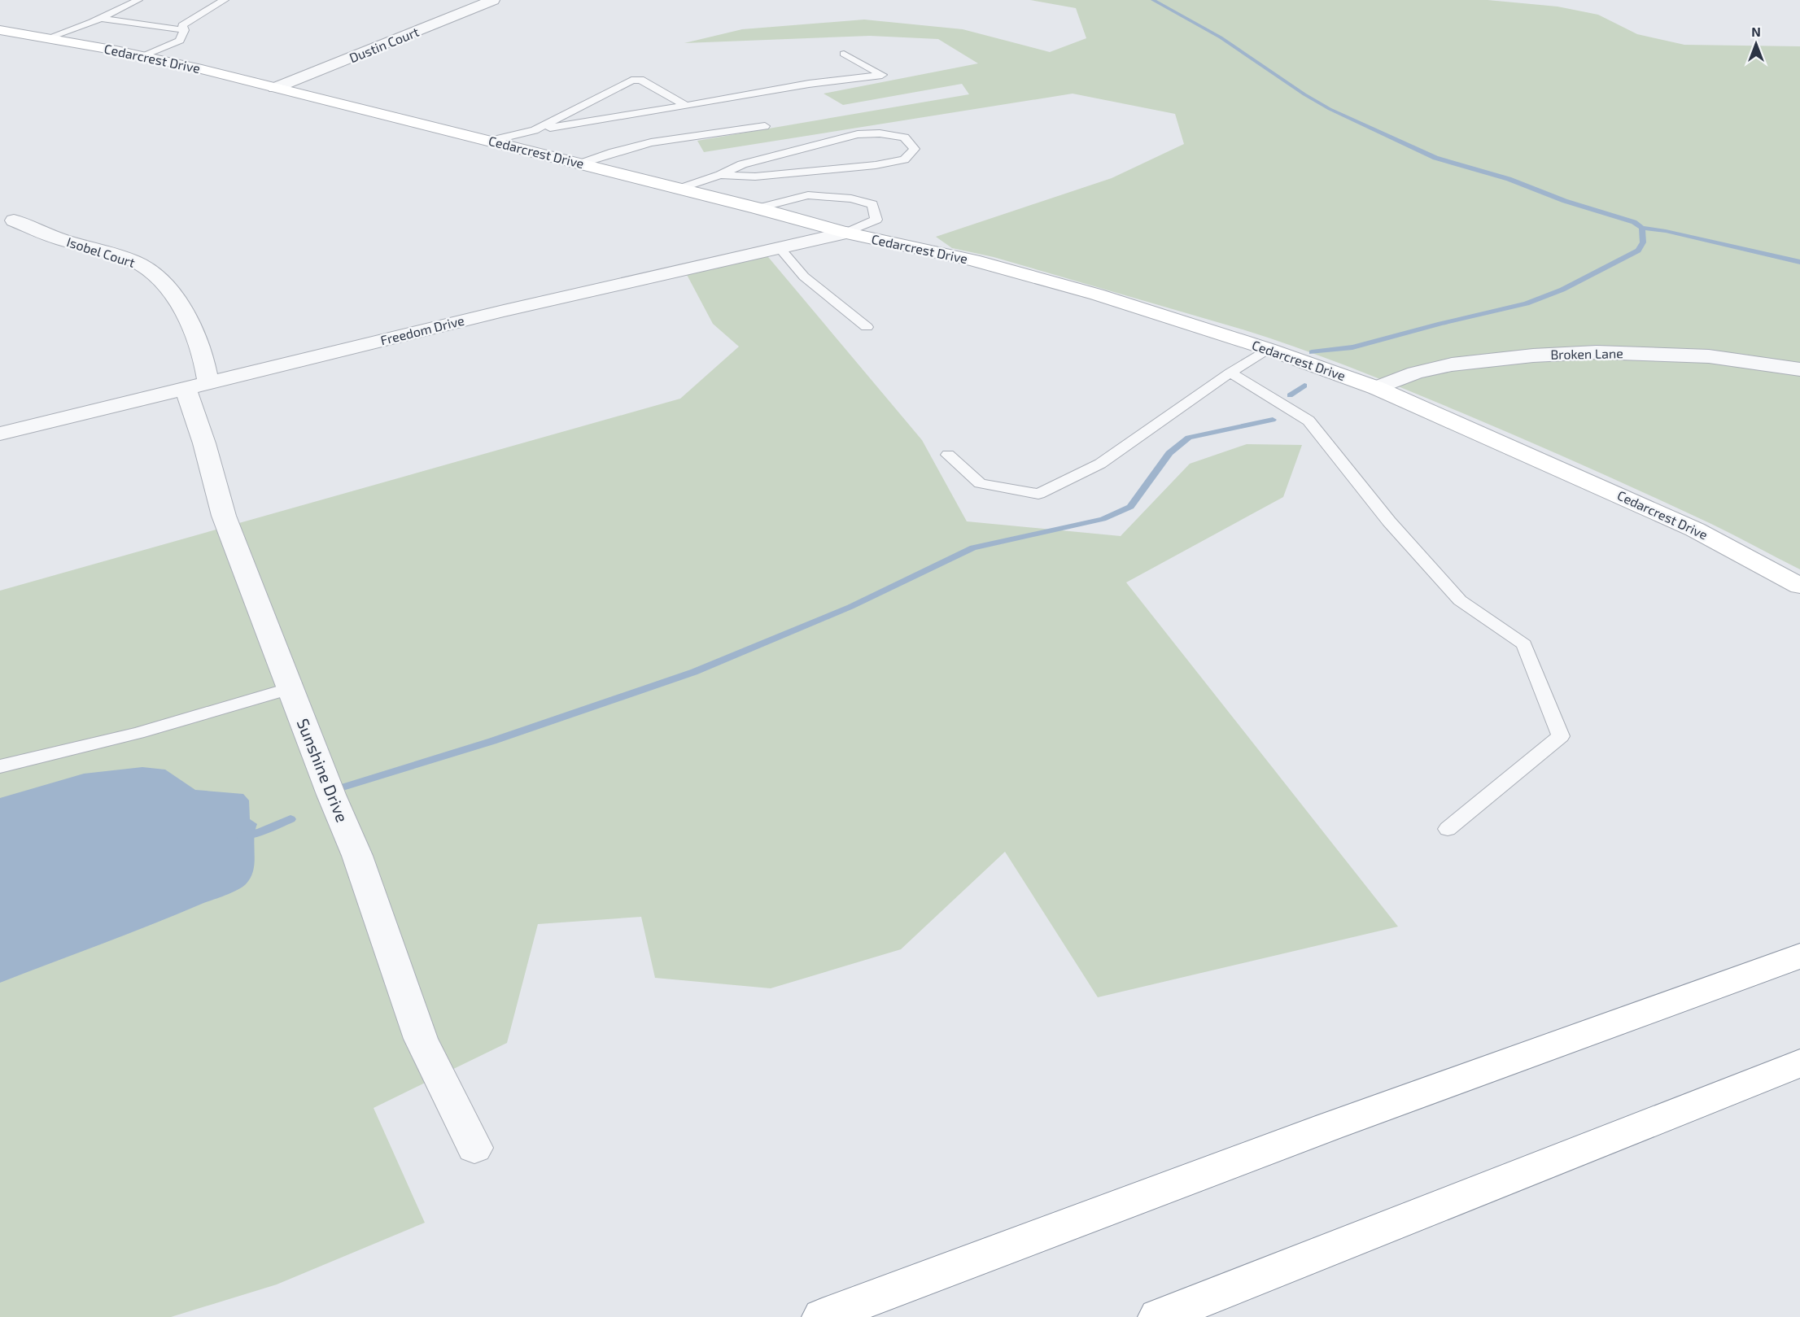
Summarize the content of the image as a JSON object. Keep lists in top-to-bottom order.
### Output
{
  "streets": {
    "main road": ["Cedarcrest Drive"],
    "street": [
      "Dustin Court",
      "Isobel Court",
      "Freedom Drive",
      "Broken Lane",
      "Sunshine Drive"
    ]
  },
  "crossings": [
    ["Dustin Court", "Cedarcrest Drive"],
    ["Cedarcrest Drive", "Freedom Drive"],
    ["Cedarcrest Drive", "Broken Lane"],
    ["Isobel Court", "Freedom Drive"],
    ["Isobel Court", "Sunshine Drive"],
    ["Freedom Drive", "Sunshine Drive"]
  ],
  "north": "top"
}
